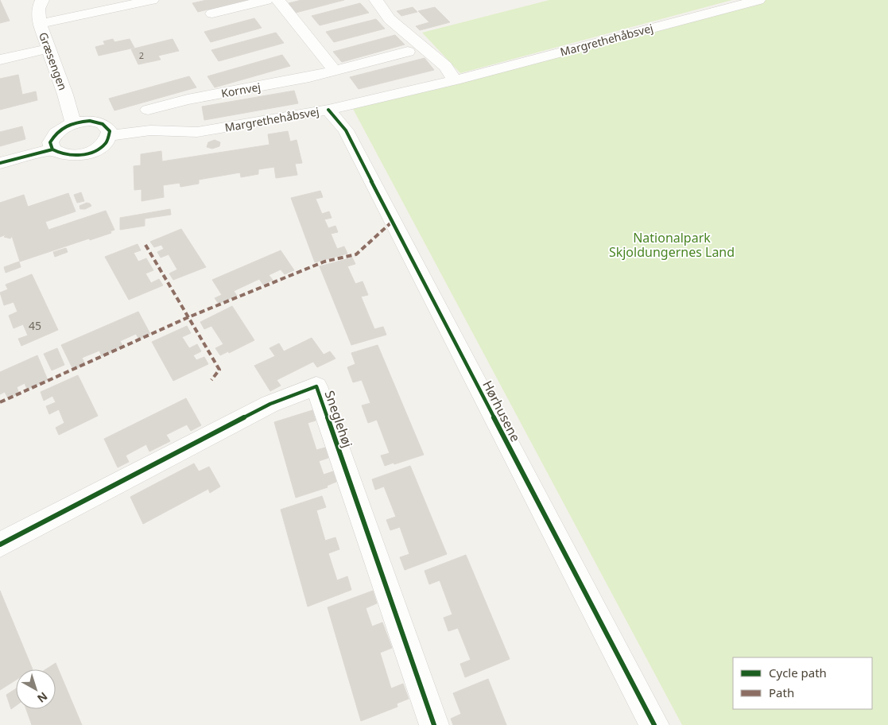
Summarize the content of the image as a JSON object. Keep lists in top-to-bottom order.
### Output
{
  "streets": {
    "street": [
      "Margrethehåbsvej",
      "Græsengen",
      "Kornvej",
      "Hørhusene",
      "Sneglehøj"
    ]
  },
  "crossings": [
    ["Margrethehåbsvej", "Hørhusene"]
  ],
  "parks": ["Nationalpark Skjoldungernes Land"],
  "house_numbers": ["2", "45"],
  "legend": ["Cycle path", "Path"],
  "north": "bottom right"
}
